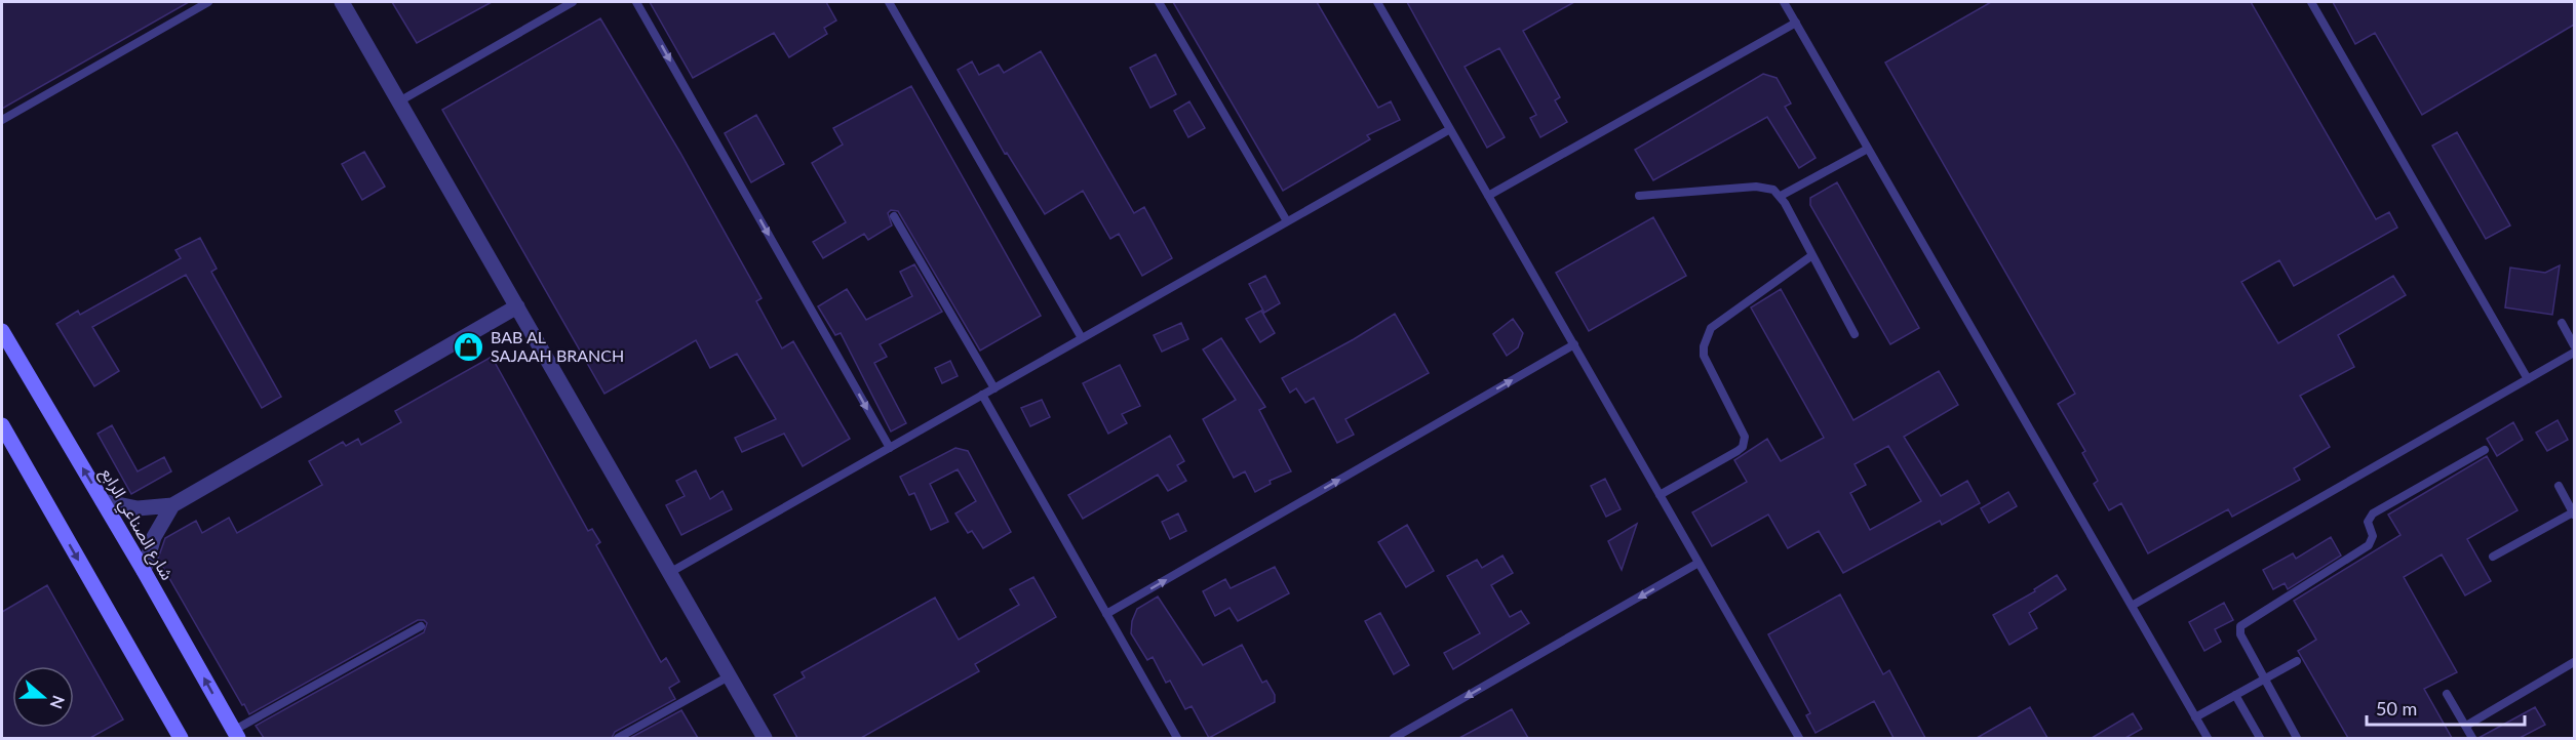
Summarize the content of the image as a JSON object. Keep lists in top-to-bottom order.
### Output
{
  "streets": {
    "main road": ["شارع الصناعي الرابع"]
  },
  "places": {
    "shop": ["BAB AL SAJAAH BRANCH"]
  },
  "scale_bar": "50 m",
  "north": "right"
}
